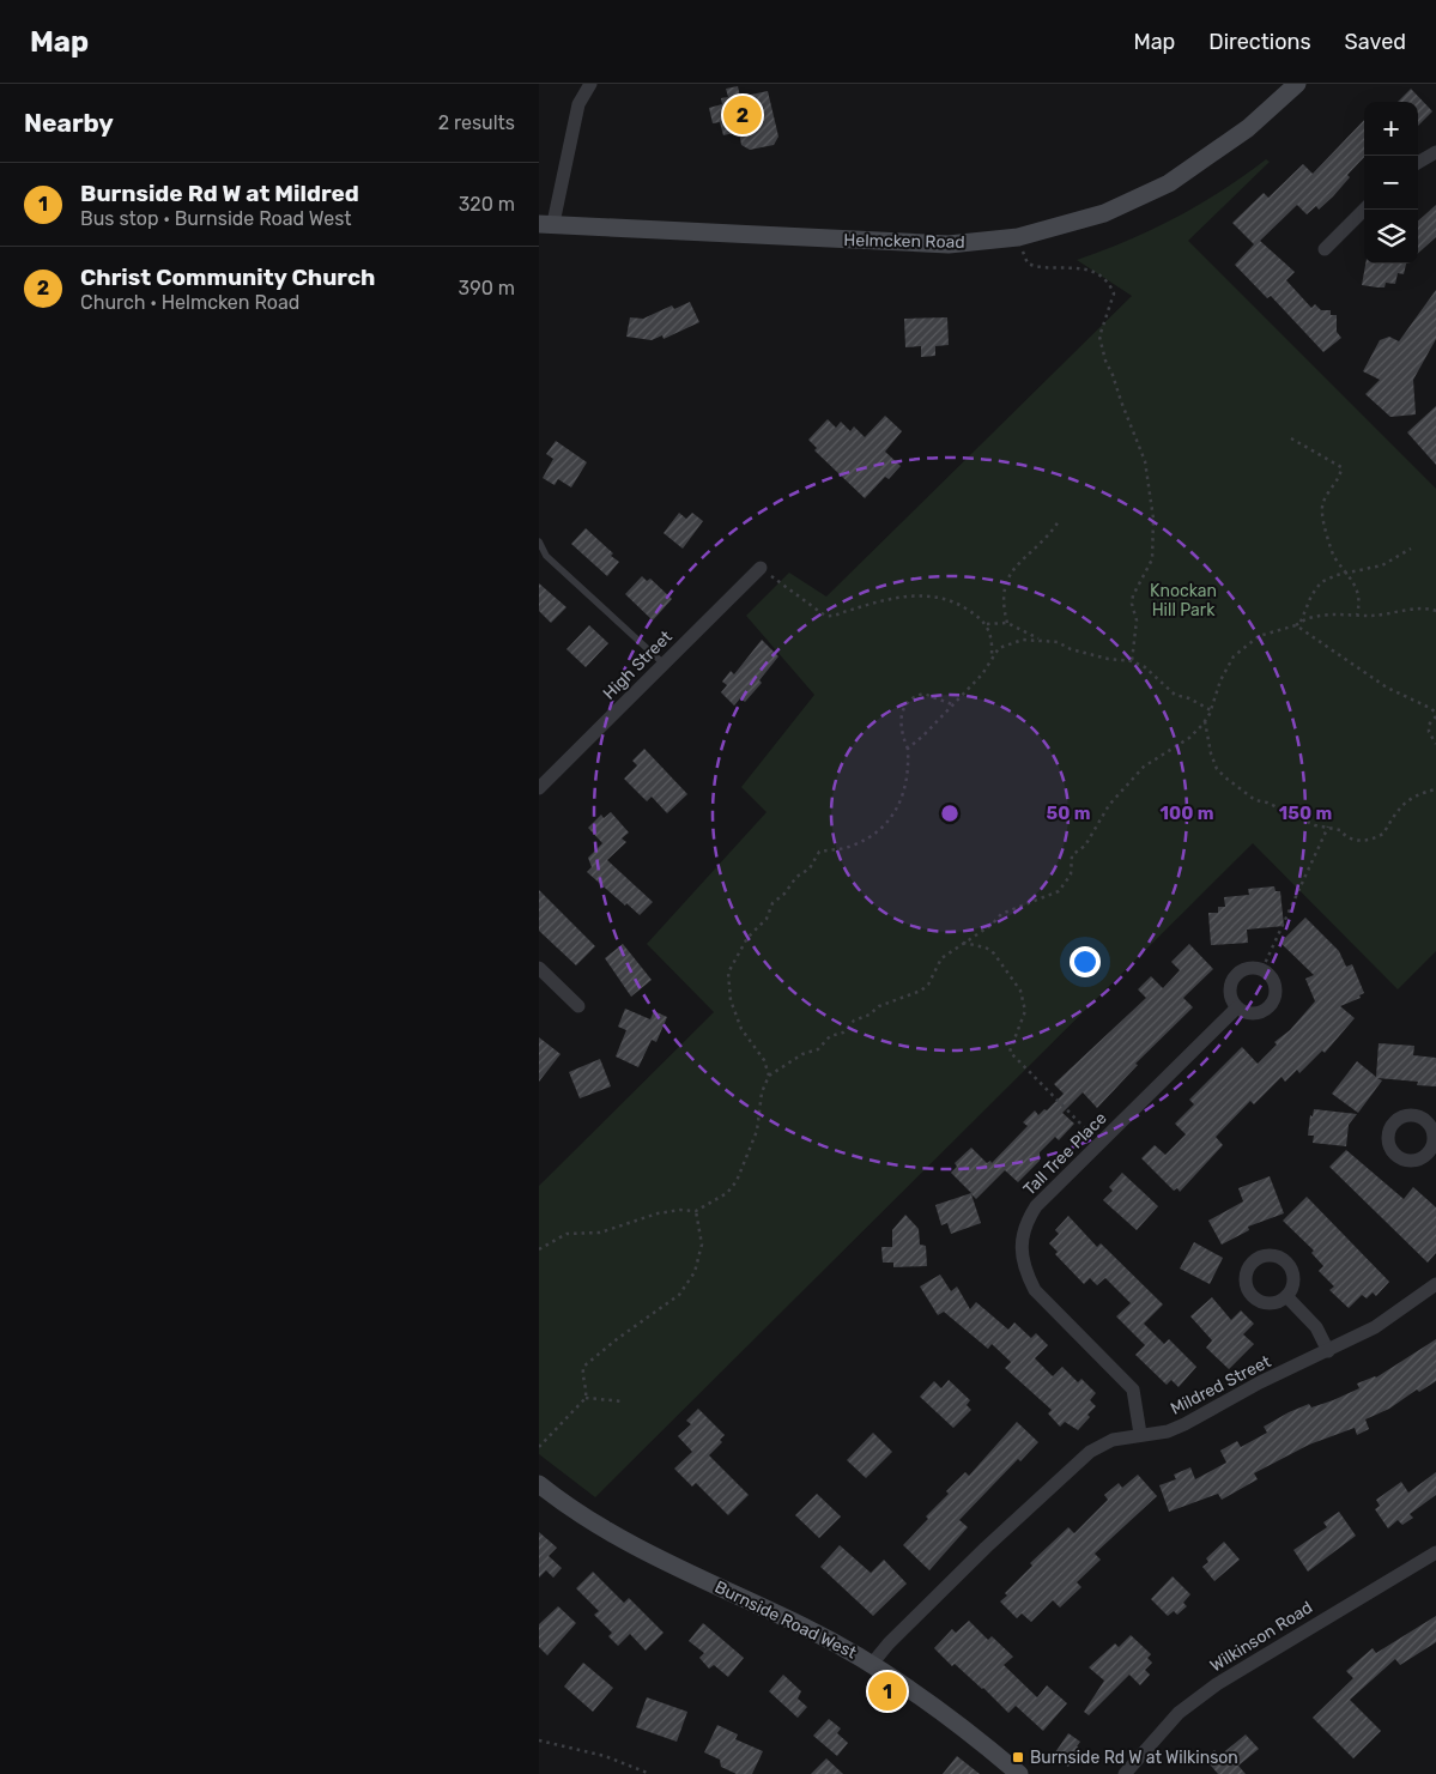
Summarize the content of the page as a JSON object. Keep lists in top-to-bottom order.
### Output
{
  "streets": {
    "main road": ["Helmcken Road", "Burnside Road West"],
    "street": [
      "High Street",
      "Tall Tree Place",
      "Mildred Street",
      "Wilkinson Road"
    ]
  },
  "crossings": [
    ["Tall Tree Place", "Mildred Street"],
    ["Mildred Street", "Burnside Road West"]
  ],
  "parks": ["Knockan Hill Park"],
  "places": {
    "transit": ["Burnside Rd W at Wilkinson"]
  },
  "page": {
    "header": "Map",
    "nav": ["Map", "Directions", "Saved"],
    "heading": ["Nearby", "2 results"],
    "pins": ["2", "1"],
    "map_buttons": ["+", "−"],
    "list": [
      {
        "mark": "1",
        "name": "Burnside Rd W at Mildred",
        "note": "Bus stop · Burnside Road West",
        "value": "320 m"
      },
      {
        "mark": "2",
        "name": "Christ Community Church",
        "note": "Church · Helmcken Road",
        "value": "390 m"
      }
    ]
  },
  "rings": ["50 m", "100 m", "150 m"]
}
